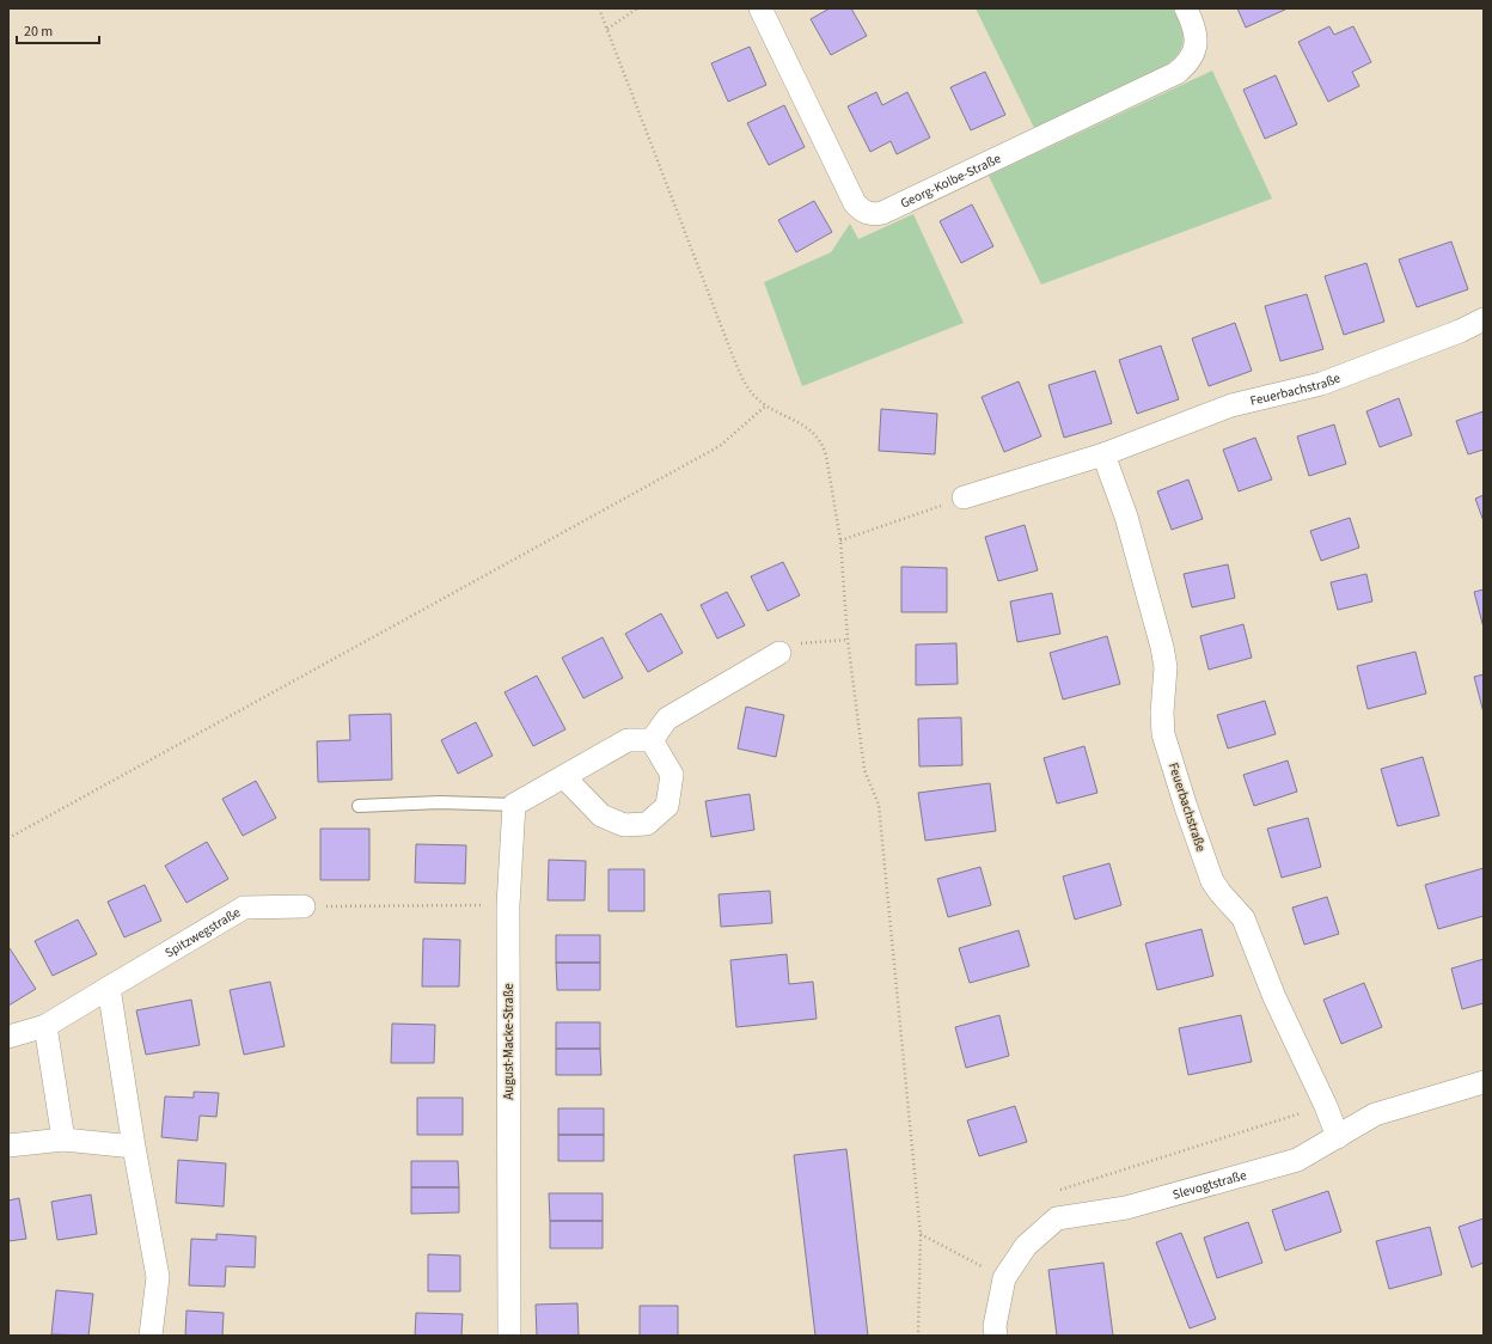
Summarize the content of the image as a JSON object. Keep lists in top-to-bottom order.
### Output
{
  "streets": {
    "street": [
      "Georg-Kolbe-Straße",
      "Feuerbachstraße",
      "Spitzwegstraße",
      "August-Macke-Straße",
      "Slevogtstraße"
    ]
  },
  "crossings": [
    ["Feuerbachstraße", "Slevogtstraße"]
  ],
  "scale_bar": "20 m"
}
